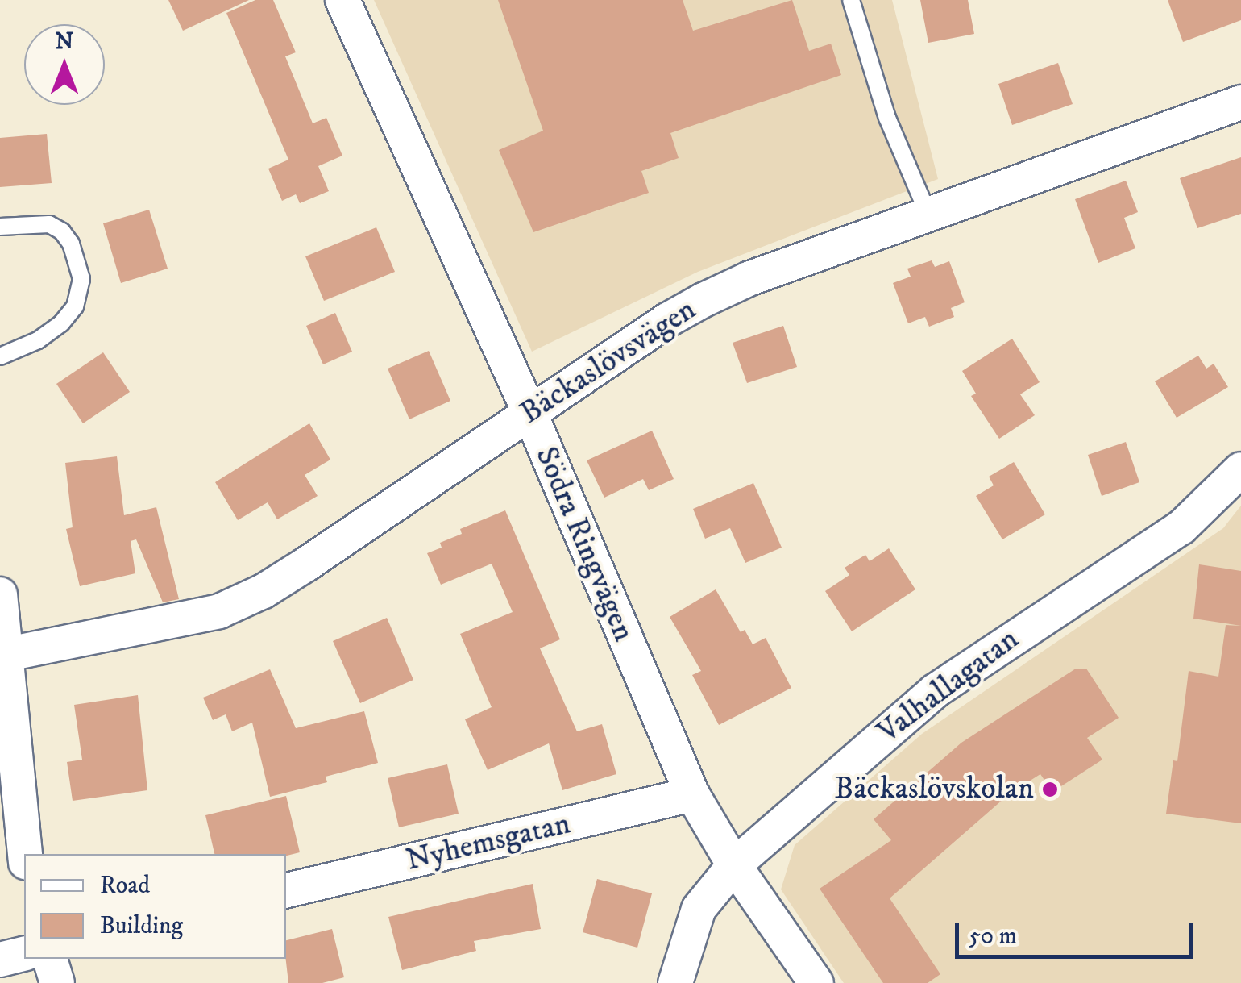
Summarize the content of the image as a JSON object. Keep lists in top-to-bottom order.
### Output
{
  "streets": {
    "street": [
      "Bäckaslövsvägen",
      "Södra Ringvägen",
      "Valhallagatan",
      "Nyhemsgatan"
    ]
  },
  "crossings": [
    ["Bäckaslövsvägen", "Södra Ringvägen"],
    ["Södra Ringvägen", "Valhallagatan"],
    ["Södra Ringvägen", "Nyhemsgatan"]
  ],
  "places": ["Bäckaslövskolan"],
  "legend": ["Road", "Building"],
  "scale_bar": "50 m",
  "north": "top"
}
